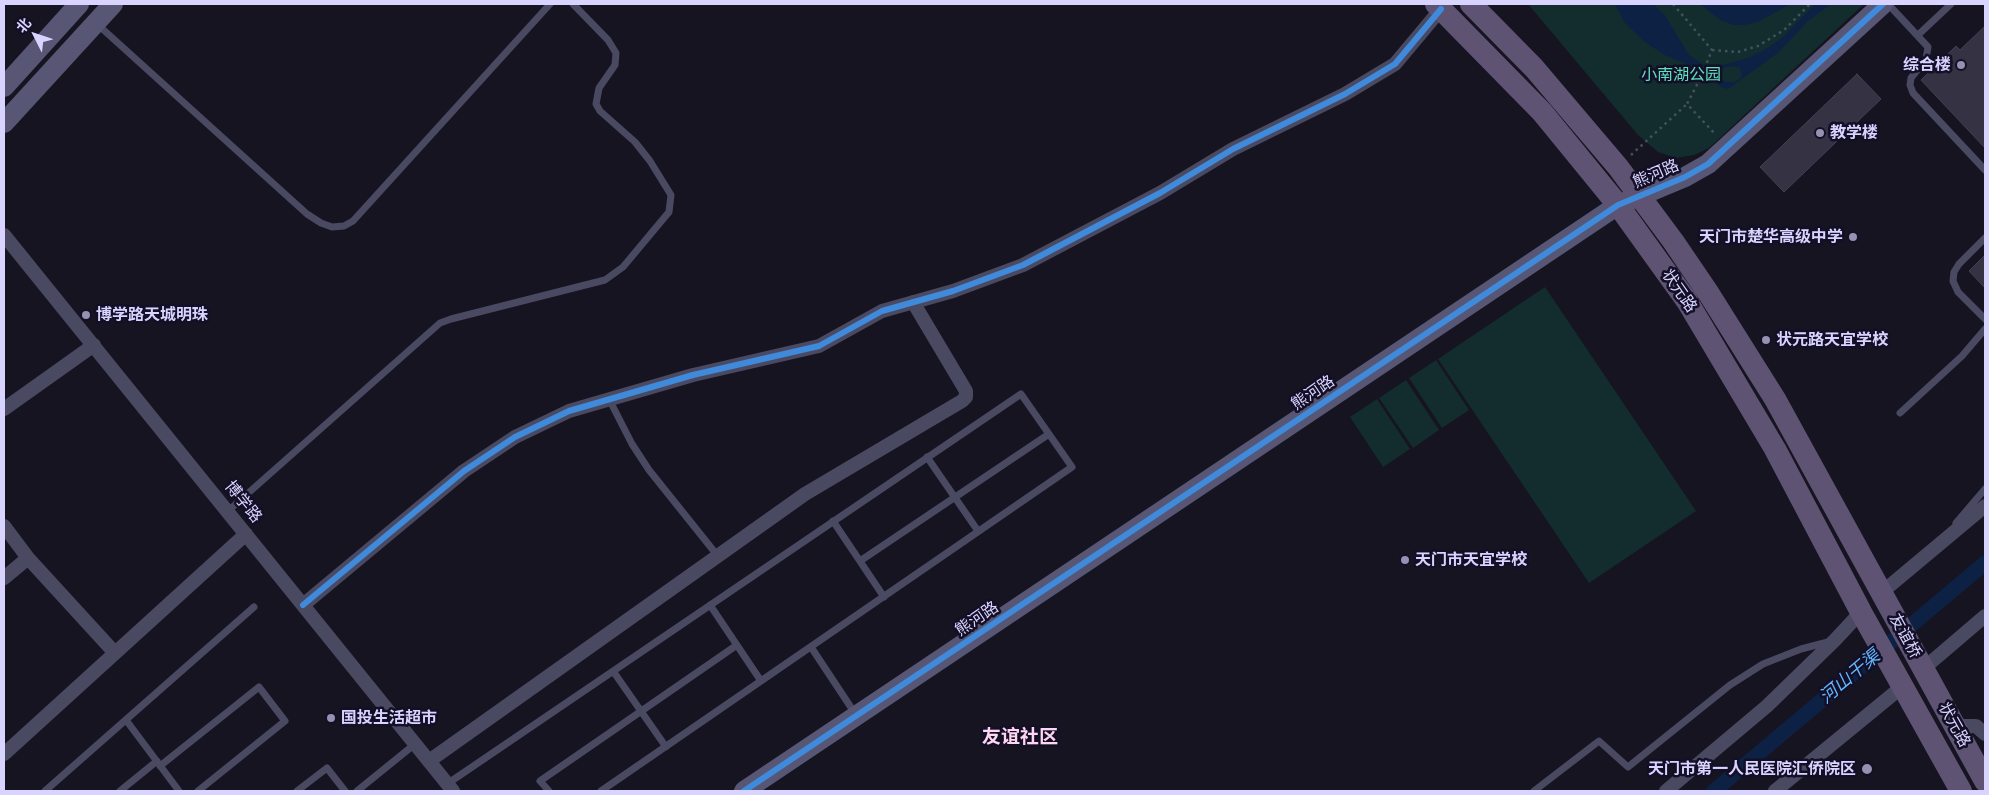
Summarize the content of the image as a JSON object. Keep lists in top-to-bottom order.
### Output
{
  "streets": {
    "main road": ["状元路", "友谊桥"],
    "street": ["熊河路", "博学路"]
  },
  "crossings": [
    ["熊河路", "状元路"],
    ["状元路", "友谊桥"]
  ],
  "districts": ["友谊社区"],
  "water": ["河山干渠"],
  "parks": ["小南湖公园"],
  "places": [
    "综合楼",
    "教学楼",
    "天门市楚华高级中学",
    "博学路天城明珠",
    "状元路天宜学校",
    "天门市天宜学校",
    "国投生活超市",
    "天门市第一人民医院汇侨院区"
  ],
  "north": "top left"
}
